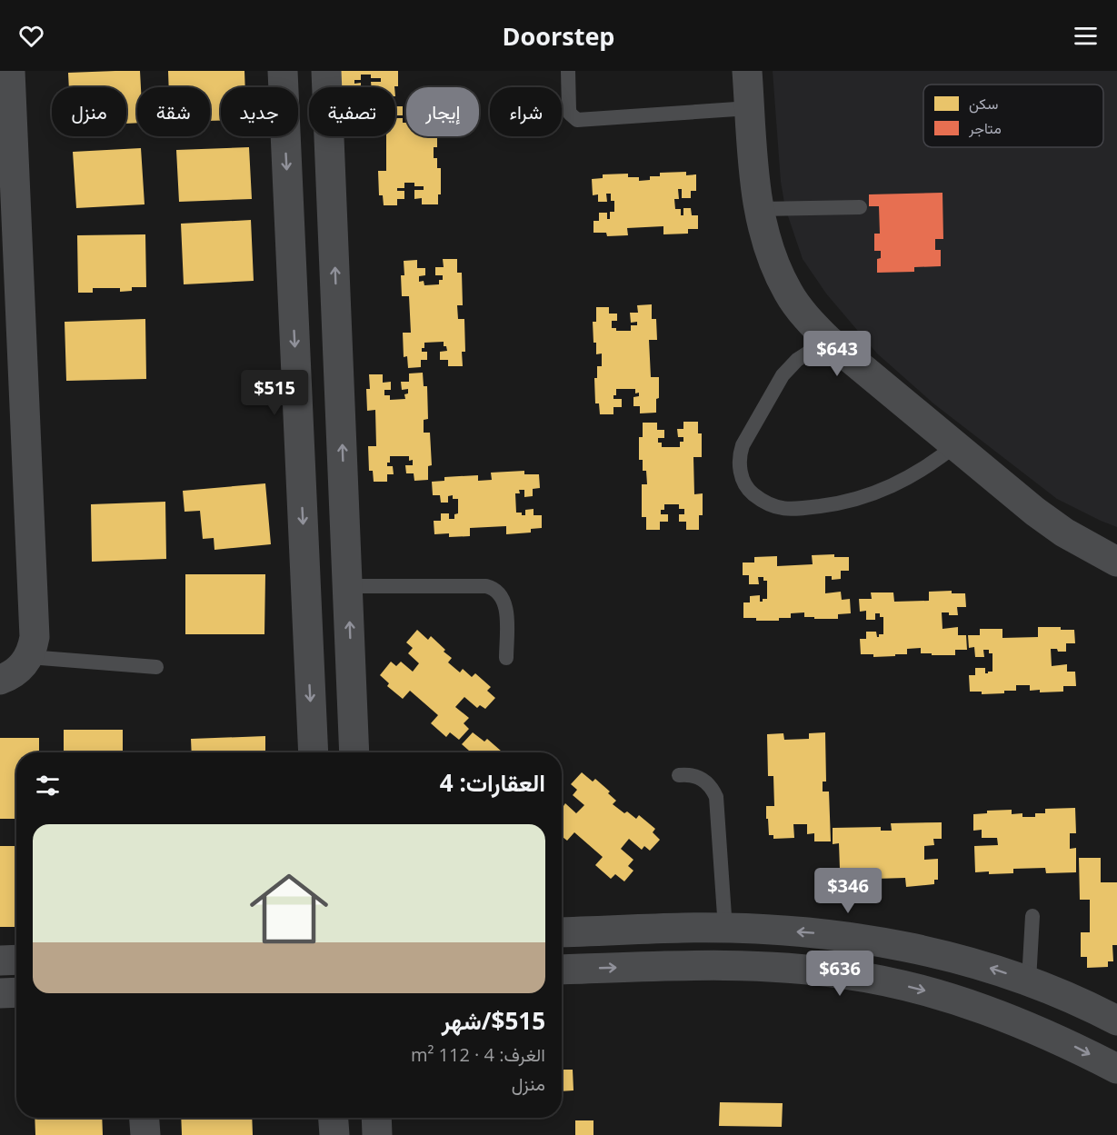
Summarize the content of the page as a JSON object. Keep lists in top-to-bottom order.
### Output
{
  "legend": ["سكن", "متاجر"],
  "page": {
    "header": "Doorstep",
    "chip": [
      "شراء",
      "إيجار",
      "تصفية",
      "جديد",
      "شقة",
      "منزل"
    ],
    "price": [
      "$643",
      "$515",
      "$346",
      "$636"
    ],
    "heading": "العقارات: 4",
    "list": [
      {
        "name": "$515/شهر",
        "note": "الغرف: 4 · 112 m² · منزل"
      }
    ]
  }
}
